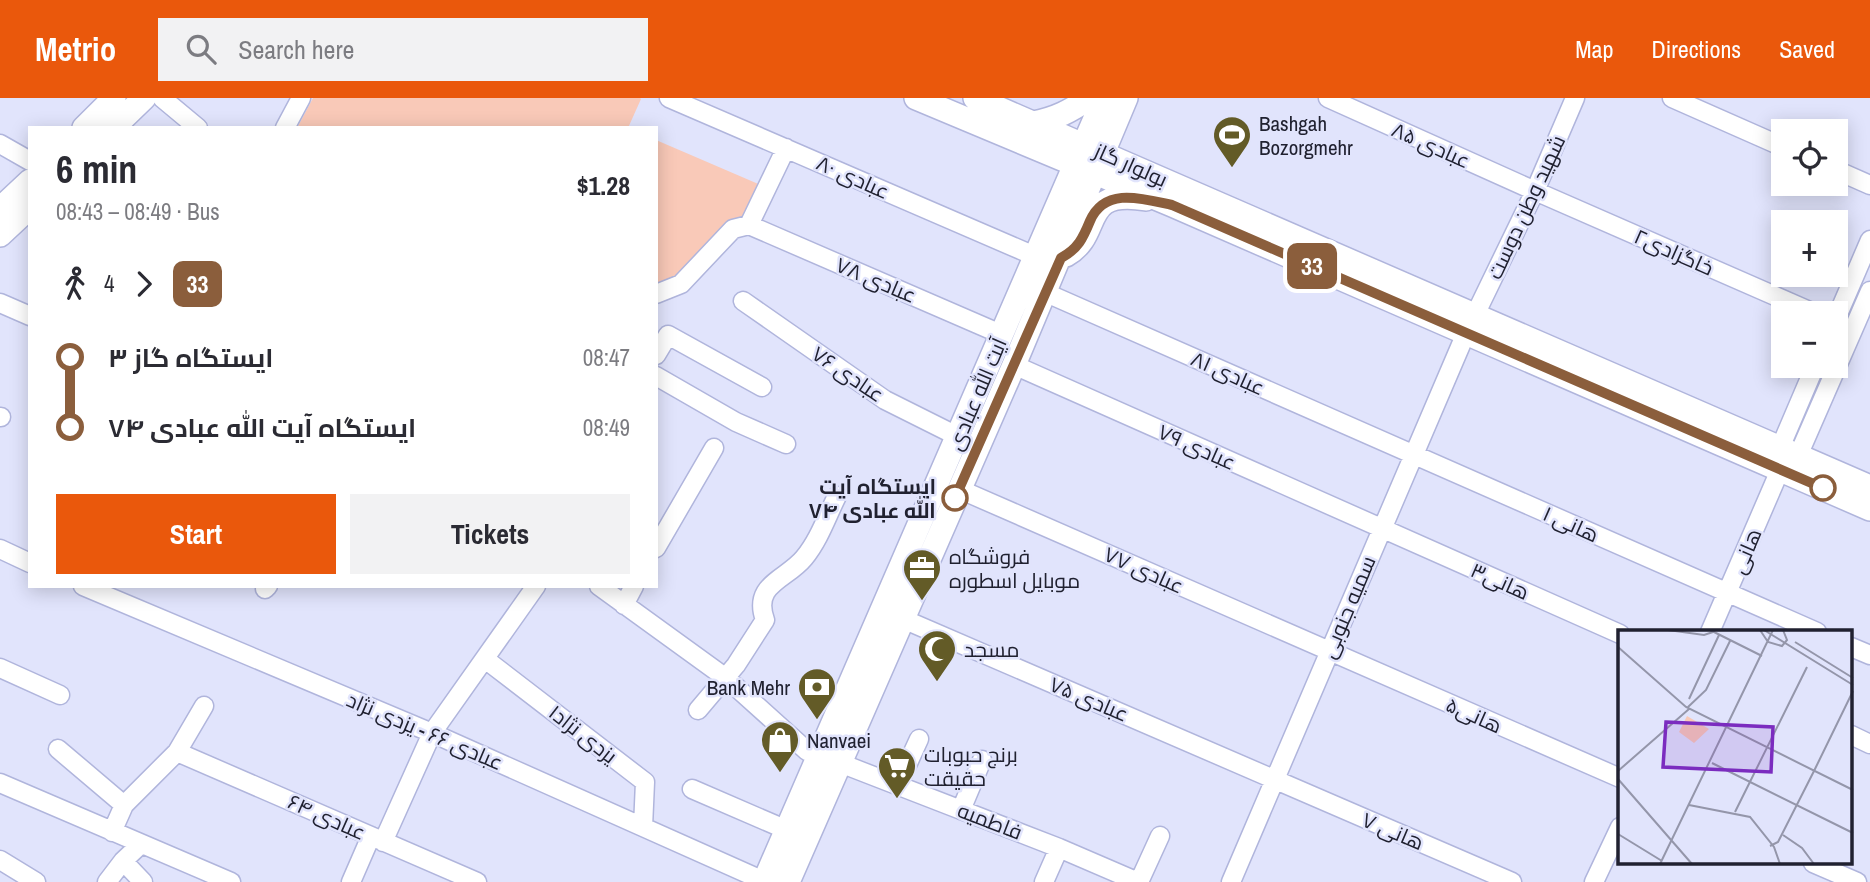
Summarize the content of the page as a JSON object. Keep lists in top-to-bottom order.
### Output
{
  "streets": {
    "main road": ["بولوار گاز", "آیت الله عبادی"],
    "street": [
      "عبادی ۸۵",
      "عبادی ۸۰",
      "شهید وطن دوست",
      "خاگزادی۲",
      "عبادی ۷۸",
      "عبادی ۸۱",
      "عبادی ۷۶",
      "عبادی ۷۹",
      "هانی ۱",
      "هانی",
      "عبادی ۷۷",
      "هانی۳",
      "سمیه جنوبی",
      "عبادی ۷۵",
      "هانی۵",
      "عبادی ۶۶ - یزدی نژاد",
      "یزدی نژاد۱",
      "عبادی ۶۴",
      "فاطمیه",
      "هانی ۷"
    ]
  },
  "crossings": [
    ["عبادی ۸۵", "شهید وطن دوست"],
    ["عبادی ۸۵", "خاگزادی۲"],
    ["بولوار گاز", "شهید وطن دوست"],
    ["بولوار گاز", "آیت الله عبادی"],
    ["بولوار گاز", "هانی"],
    ["بولوار گاز", "سمیه جنوبی"],
    ["عبادی ۸۰", "آیت الله عبادی"],
    ["شهید وطن دوست", "خاگزادی۲"],
    ["شهید وطن دوست", "سمیه جنوبی"],
    ["عبادی ۷۸", "آیت الله عبادی"],
    ["عبادی ۸۱", "آیت الله عبادی"],
    ["عبادی ۸۱", "هانی ۱"],
    ["عبادی ۸۱", "سمیه جنوبی"],
    ["عبادی ۷۶", "آیت الله عبادی"],
    ["آیت الله عبادی", "عبادی ۷۹"],
    ["آیت الله عبادی", "عبادی ۷۷"],
    ["آیت الله عبادی", "عبادی ۷۵"],
    ["آیت الله عبادی", "عبادی ۶۶ - یزدی نژاد"],
    ["آیت الله عبادی", "فاطمیه"],
    ["عبادی ۷۹", "هانی۳"],
    ["عبادی ۷۹", "سمیه جنوبی"],
    ["هانی ۱", "هانی"],
    ["هانی ۱", "سمیه جنوبی"],
    ["عبادی ۷۷", "سمیه جنوبی"],
    ["عبادی ۷۷", "هانی۵"],
    ["هانی۳", "سمیه جنوبی"],
    ["سمیه جنوبی", "عبادی ۷۵"],
    ["سمیه جنوبی", "هانی۵"],
    ["سمیه جنوبی", "هانی ۷"],
    ["عبادی ۷۵", "هانی ۷"],
    ["عبادی ۶۶ - یزدی نژاد", "یزدی نژاد۱"]
  ],
  "places": {
    "sports": ["Bashgah Bozorgmehr"],
    "other": ["ایستگاه آیت الله عبادی ۷۴"],
    "office": ["فروشگاه موبایل اسطوره"],
    "mosque": ["مسجد"],
    "bank": ["Bank Mehr"],
    "shop": ["Nanvaei"],
    "supermarket": ["برنج حبوبات حقیقت"]
  },
  "lines": ["bus line 33"],
  "page": {
    "header": "Metrio",
    "search": "Search here",
    "nav": ["Map", "Directions", "Saved"],
    "on_map": "33",
    "map_buttons": ["+", "−"],
    "heading": ["6 min", "08:43 – 08:49 · Bus", "$1.28"],
    "legs": ["4", "33"],
    "list": [
      {
        "name": "ایستگاه گاز ۳",
        "value": "08:47"
      },
      {
        "name": "ایستگاه آیت الله عبادی ۷۴",
        "value": "08:49"
      }
    ],
    "buttons": ["Start", "Tickets"]
  }
}
